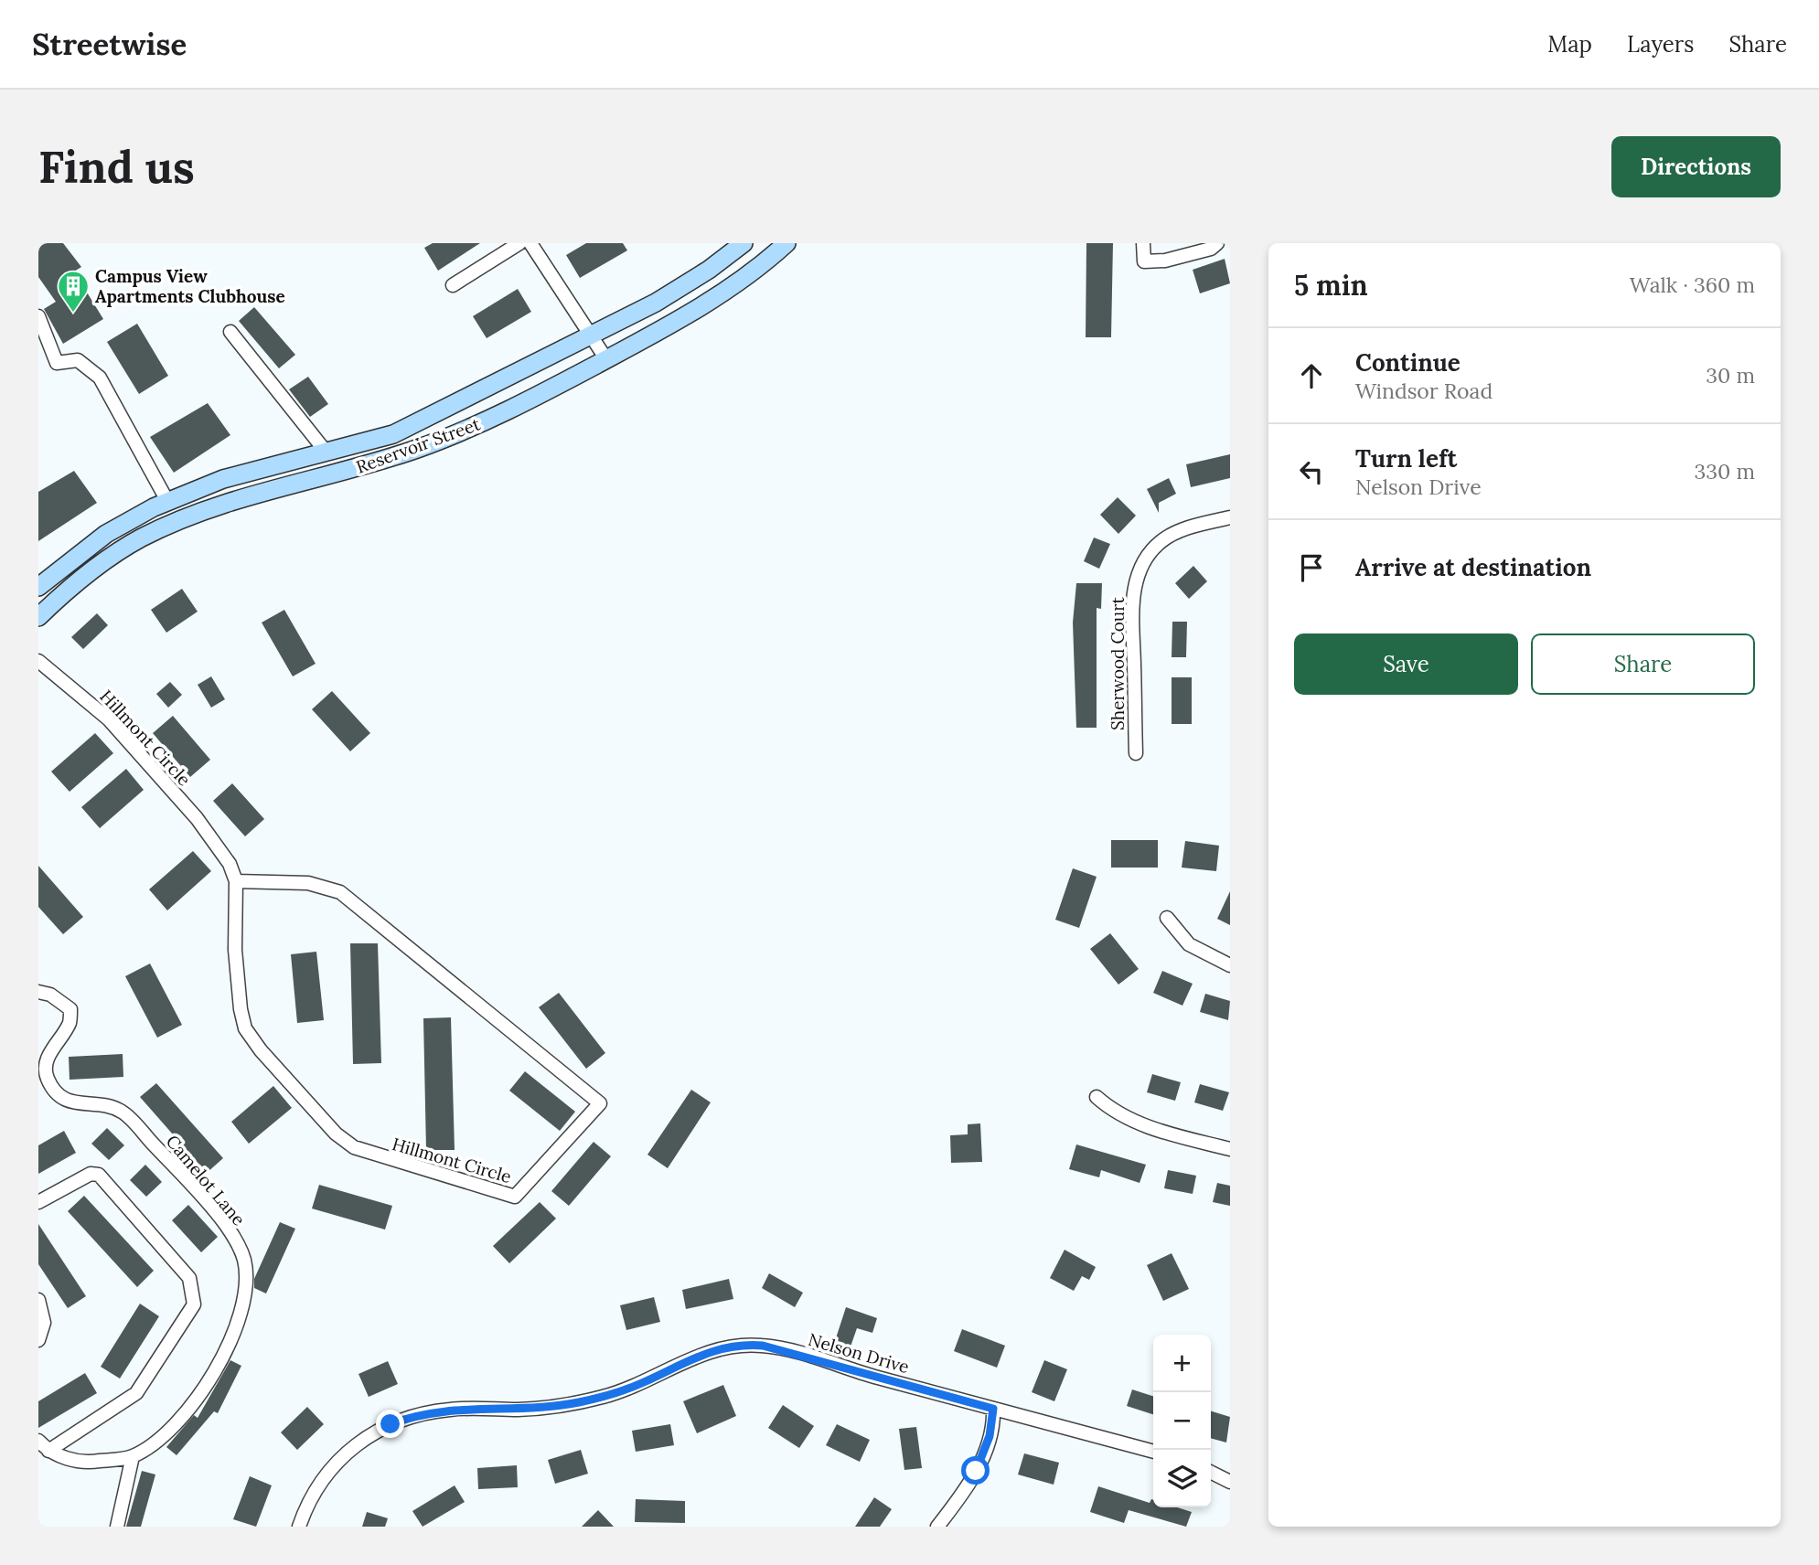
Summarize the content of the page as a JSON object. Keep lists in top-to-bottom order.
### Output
{
  "streets": {
    "main road": ["Reservoir Street"],
    "street": [
      "Sherwood Court",
      "Hillmont Circle",
      "Camelot Lane",
      "Nelson Drive"
    ]
  },
  "places": {
    "building": ["Campus View Apartments Clubhouse"]
  },
  "page": {
    "header": "Streetwise",
    "nav": ["Map", "Layers", "Share"],
    "buttons": [
      "Directions",
      ["Save", "Share"]
    ],
    "title": "Find us",
    "heading": ["5 min", "Walk · 360 m"],
    "list": [
      ["Continue", "Windsor Road", "30 m"],
      ["Turn left", "Nelson Drive", "330 m"],
      "Arrive at destination"
    ],
    "map_buttons": ["+", "−"]
  }
}
